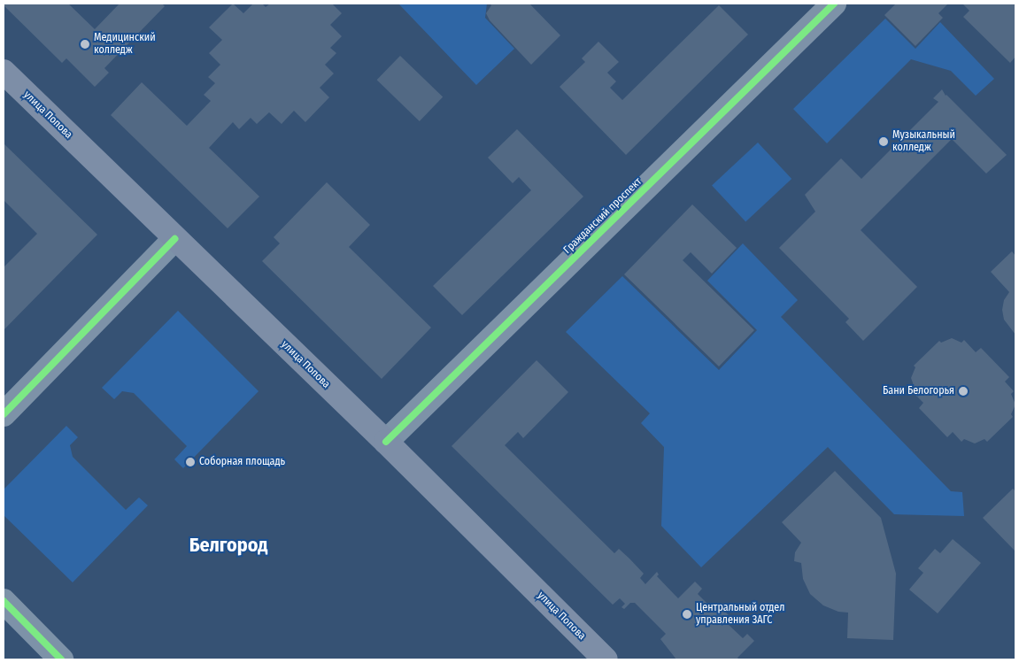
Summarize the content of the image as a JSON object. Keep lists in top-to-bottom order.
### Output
{
  "streets": {
    "main road": ["улица Попова"],
    "street": ["Гражданский проспект"]
  },
  "crossings": [
    ["улица Попова", "Гражданский проспект"]
  ],
  "districts": ["Белгород"],
  "places": [
    "Медицинский колледж",
    "Музыкальный колледж",
    "Бани Белогорья",
    "Соборная площадь",
    "Центральный отдел управления ЗАГС"
  ]
}
